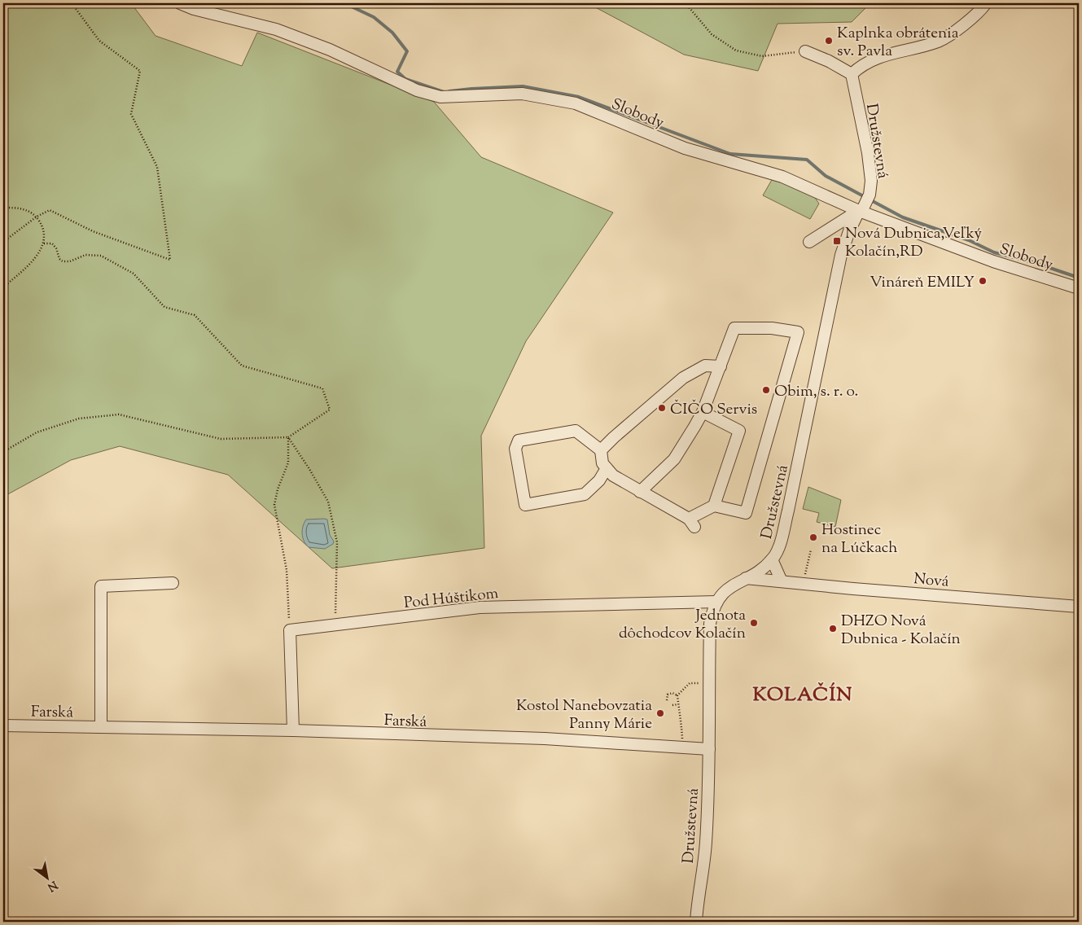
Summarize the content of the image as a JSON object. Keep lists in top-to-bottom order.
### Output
{
  "streets": {
    "street": [
      "Slobody",
      "Družstevná",
      "Nová",
      "Pod Húštikom",
      "Farská"
    ]
  },
  "crossings": [
    ["Slobody", "Družstevná"],
    ["Družstevná", "Nová"],
    ["Družstevná", "Pod Húštikom"],
    ["Družstevná", "Farská"]
  ],
  "districts": ["KOLAČÍN"],
  "places": {
    "other": [
      "Kaplnka obrátenia sv. Pavla",
      "Vináreň EMILY",
      "Obim, s. r. o.",
      "ČIČO Servis",
      "Hostinec na Lúčkach",
      "Jednota dôchodcov Kolačín",
      "DHZO Nová Dubnica - Kolačín",
      "Kostol Nanebovzatia Panny Márie"
    ],
    "transit": ["Nová Dubnica,Veľký Kolačín,RD"]
  },
  "north": "bottom right"
}
